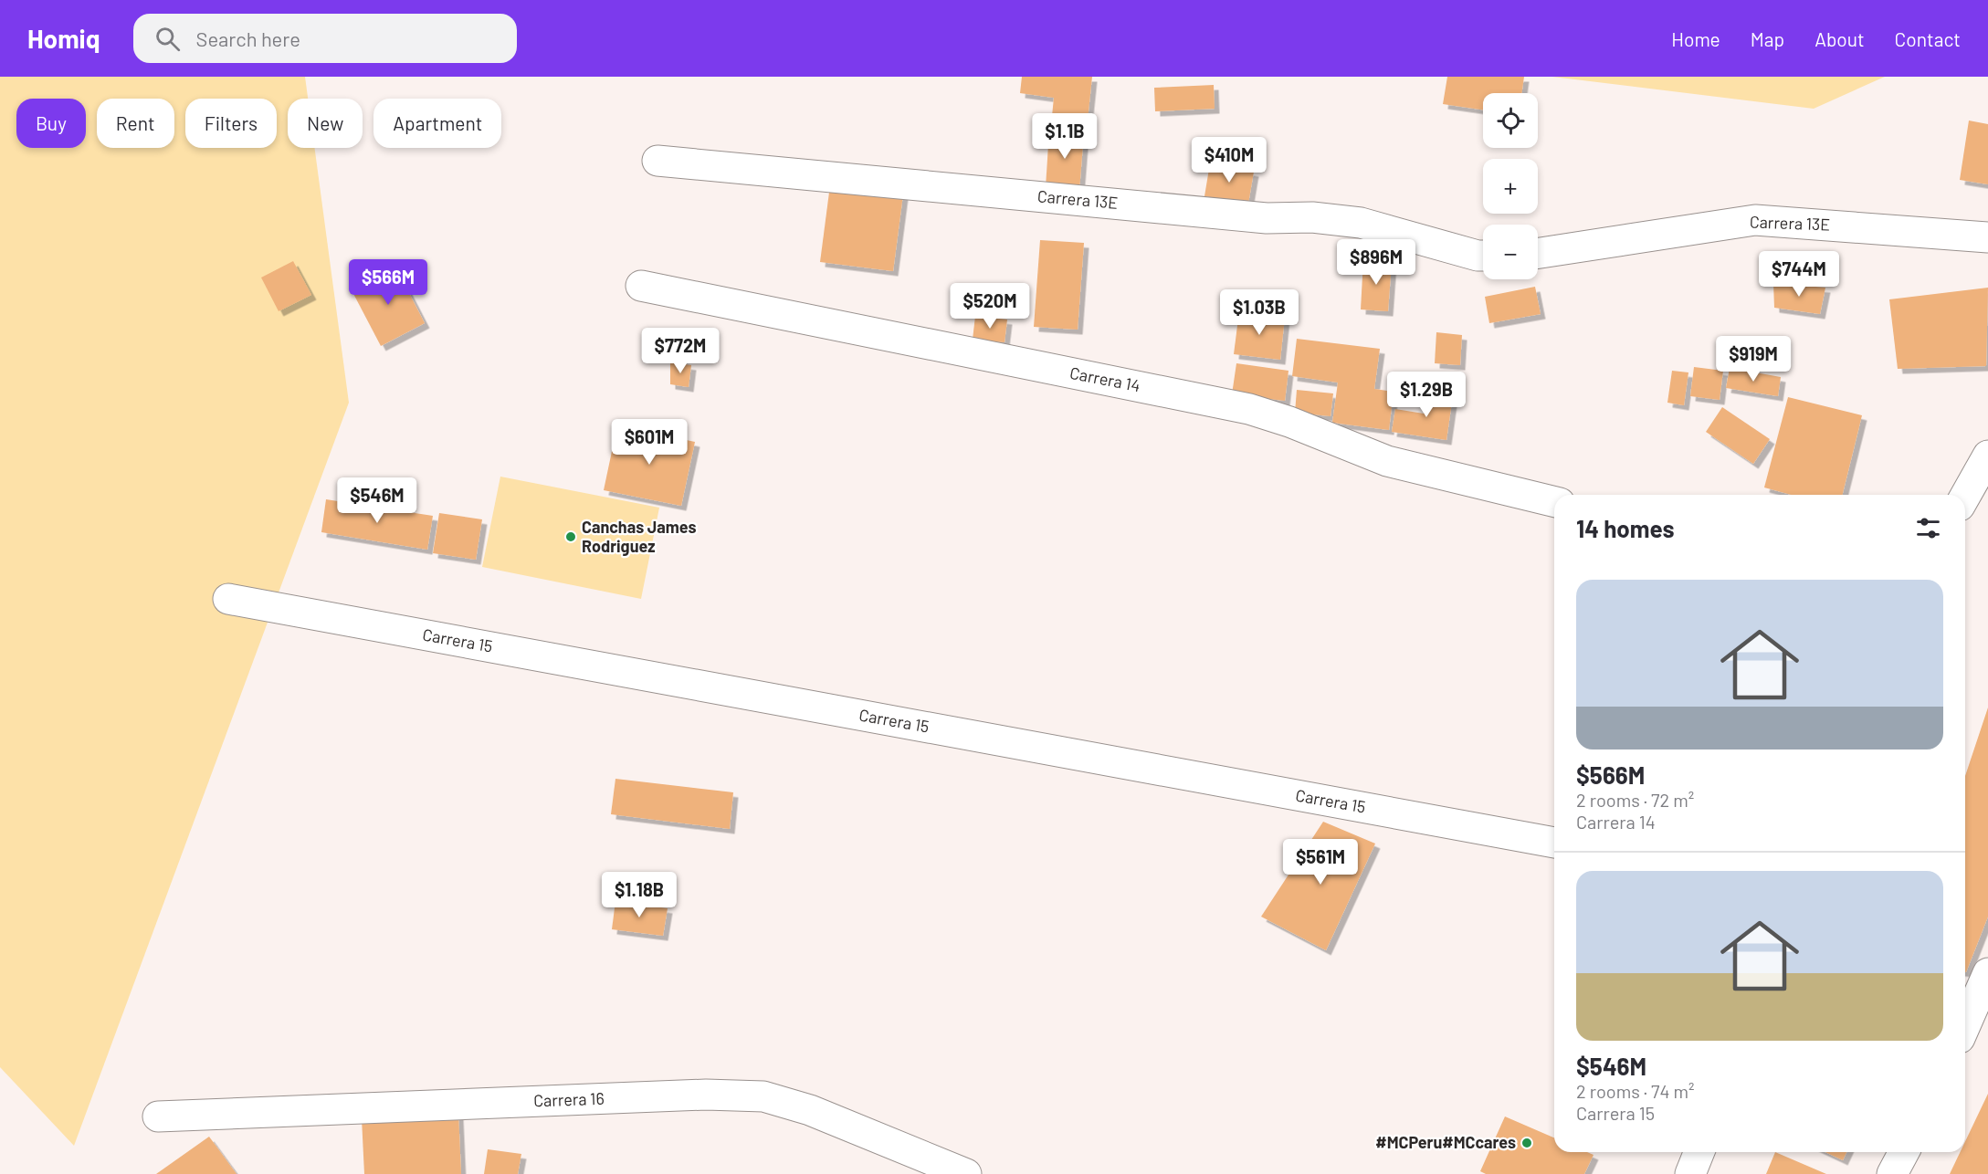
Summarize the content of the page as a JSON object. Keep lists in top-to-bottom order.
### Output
{
  "streets": {
    "street": [
      "Carrera 13E",
      "Carrera 14",
      "Carrera 15",
      "Carrera 16"
    ]
  },
  "places": ["Canchas James Rodriguez", "#MCPeru#MCcares"],
  "page": {
    "header": "Homiq",
    "search": "Search here",
    "nav": [
      "Home",
      "Map",
      "About",
      "Contact"
    ],
    "map_buttons": ["+", "−"],
    "chip": [
      "Buy",
      "Rent",
      "Filters",
      "New",
      "Apartment"
    ],
    "price": [
      "$1.1B",
      "$410M",
      "$896M",
      "$744M",
      "$566M",
      "$520M",
      "$1.03B",
      "$772M",
      "$919M",
      "$1.29B",
      "$601M",
      "$546M",
      "$561M",
      "$1.18B"
    ],
    "heading": "14 homes",
    "list": [
      {
        "name": "$566M",
        "note": "2 rooms · 72 m² · Carrera 14"
      },
      {
        "name": "$546M",
        "note": "2 rooms · 74 m² · Carrera 15"
      }
    ]
  }
}
